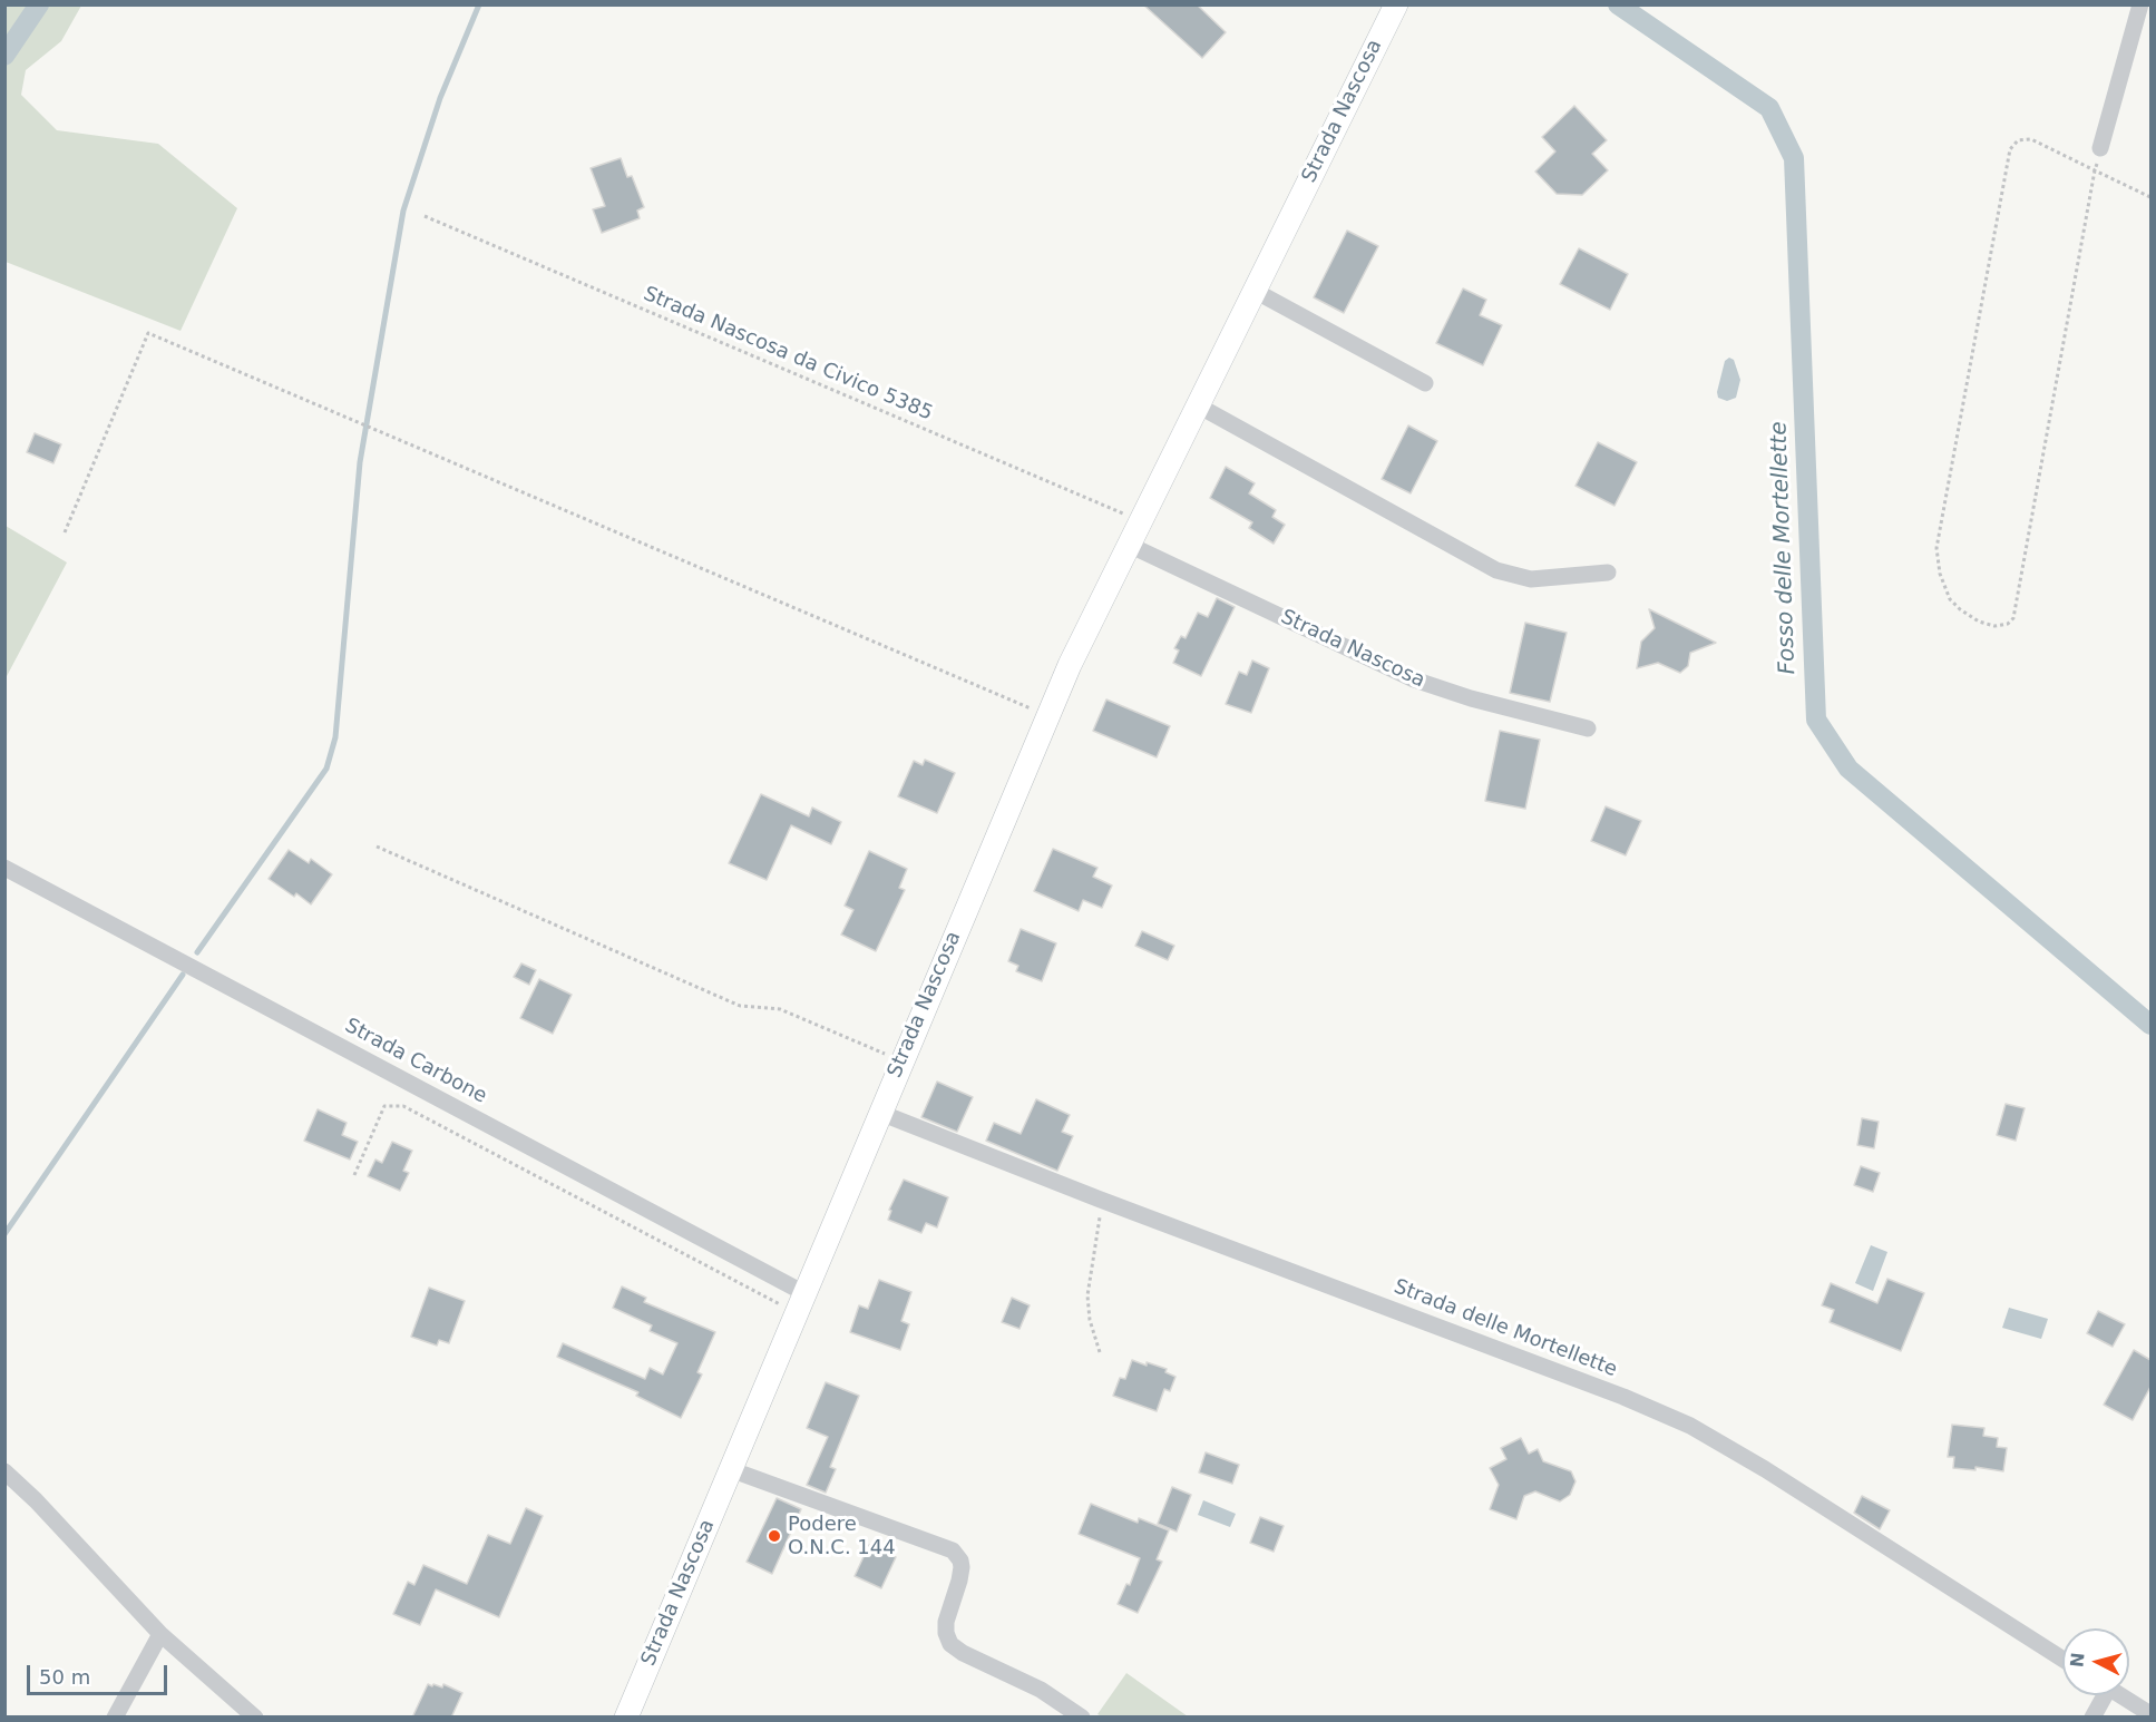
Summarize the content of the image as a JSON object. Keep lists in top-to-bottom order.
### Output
{
  "streets": {
    "street": ["Strada Nascosa", "Strada Carbone", "Strada delle Mortellette"],
    "path": ["Strada Nascosa da Civico 5385"]
  },
  "crossings": [
    ["Strada Nascosa", "Strada Nascosa da Civico 5385"],
    ["Strada Nascosa", "Strada Carbone"],
    ["Strada Nascosa", "Strada delle Mortellette"]
  ],
  "water": ["Fosso delle Mortellette"],
  "places": ["Podere O.N.C. 144"],
  "scale_bar": "50 m",
  "north": "left"
}
